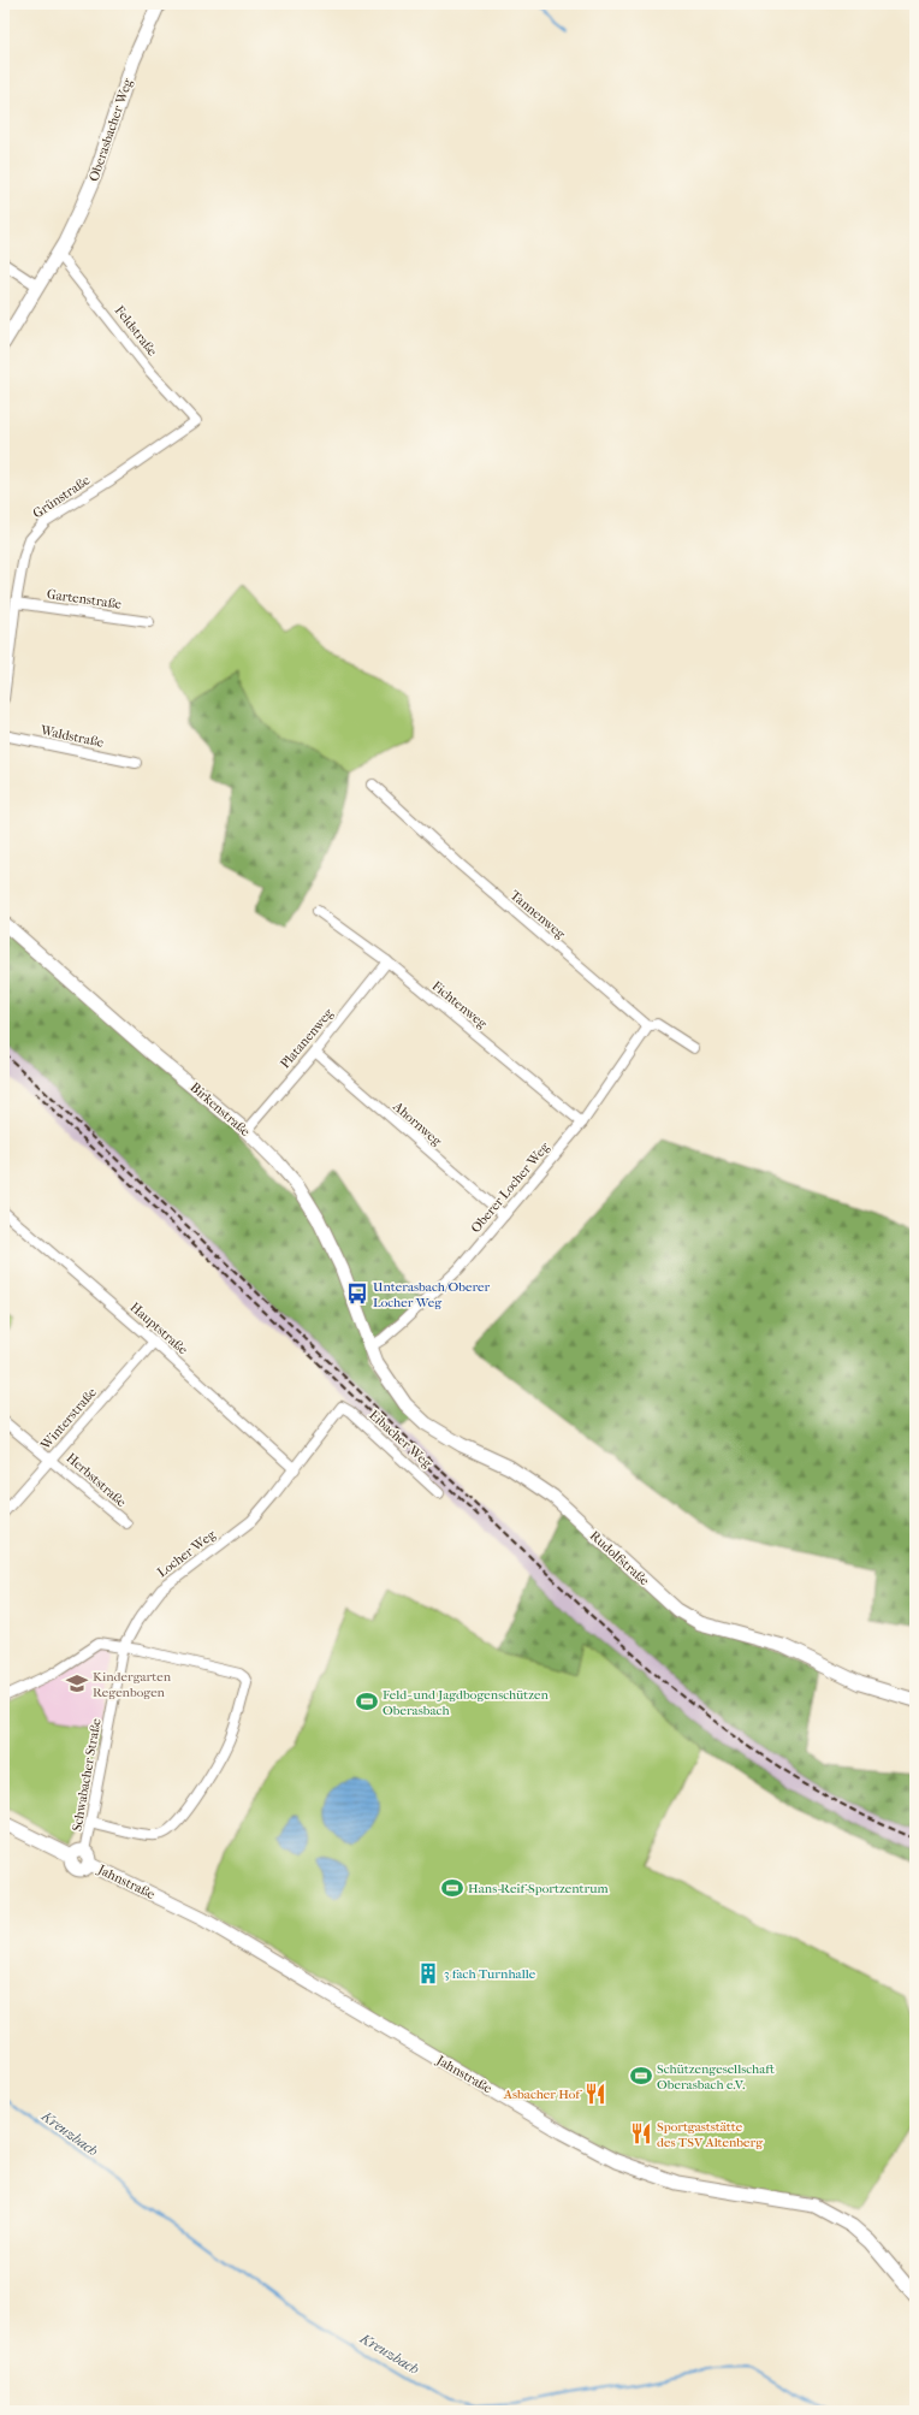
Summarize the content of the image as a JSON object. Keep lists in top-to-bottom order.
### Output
{
  "streets": {
    "street": [
      "Oberasbacher Weg",
      "Feldstraße",
      "Grünstraße",
      "Gartenstraße",
      "Waldstraße",
      "Tannenweg",
      "Fichtenweg",
      "Platanenweg",
      "Birkenstraße",
      "Ahornweg",
      "Oberer Locher Weg",
      "Hauptstraße",
      "Winterstraße",
      "Eibacher Weg",
      "Herbststraße",
      "Locher Weg",
      "Rudolfstraße",
      "Schwabacher Straße",
      "Jahnstraße"
    ]
  },
  "crossings": [
    ["Oberasbacher Weg", "Feldstraße"],
    ["Feldstraße", "Grünstraße"],
    ["Grünstraße", "Gartenstraße"],
    ["Tannenweg", "Oberer Locher Weg"],
    ["Fichtenweg", "Platanenweg"],
    ["Fichtenweg", "Oberer Locher Weg"],
    ["Platanenweg", "Birkenstraße"],
    ["Platanenweg", "Ahornweg"],
    ["Birkenstraße", "Oberer Locher Weg"],
    ["Birkenstraße", "Rudolfstraße"],
    ["Ahornweg", "Oberer Locher Weg"],
    ["Oberer Locher Weg", "Rudolfstraße"],
    ["Hauptstraße", "Winterstraße"],
    ["Hauptstraße", "Locher Weg"],
    ["Winterstraße", "Herbststraße"],
    ["Eibacher Weg", "Locher Weg"],
    ["Locher Weg", "Schwabacher Straße"],
    ["Schwabacher Straße", "Jahnstraße"]
  ],
  "water": ["Kreuzbach"],
  "places": {
    "bus stop": ["Unterasbach/Oberer Locher Weg"],
    "school or university": ["Kindergarten Regenbogen"],
    "sports": ["Feld- und Jagdbogenschützen Oberasbach", "Hans-Reif-Sportzentrum", "Schützengesellschaft Oberasbach e.V."],
    "building": ["3 fach Turnhalle"],
    "restaurant": ["Asbacher Hof", "Sportgaststätte des TSV Altenberg"]
  }
}
